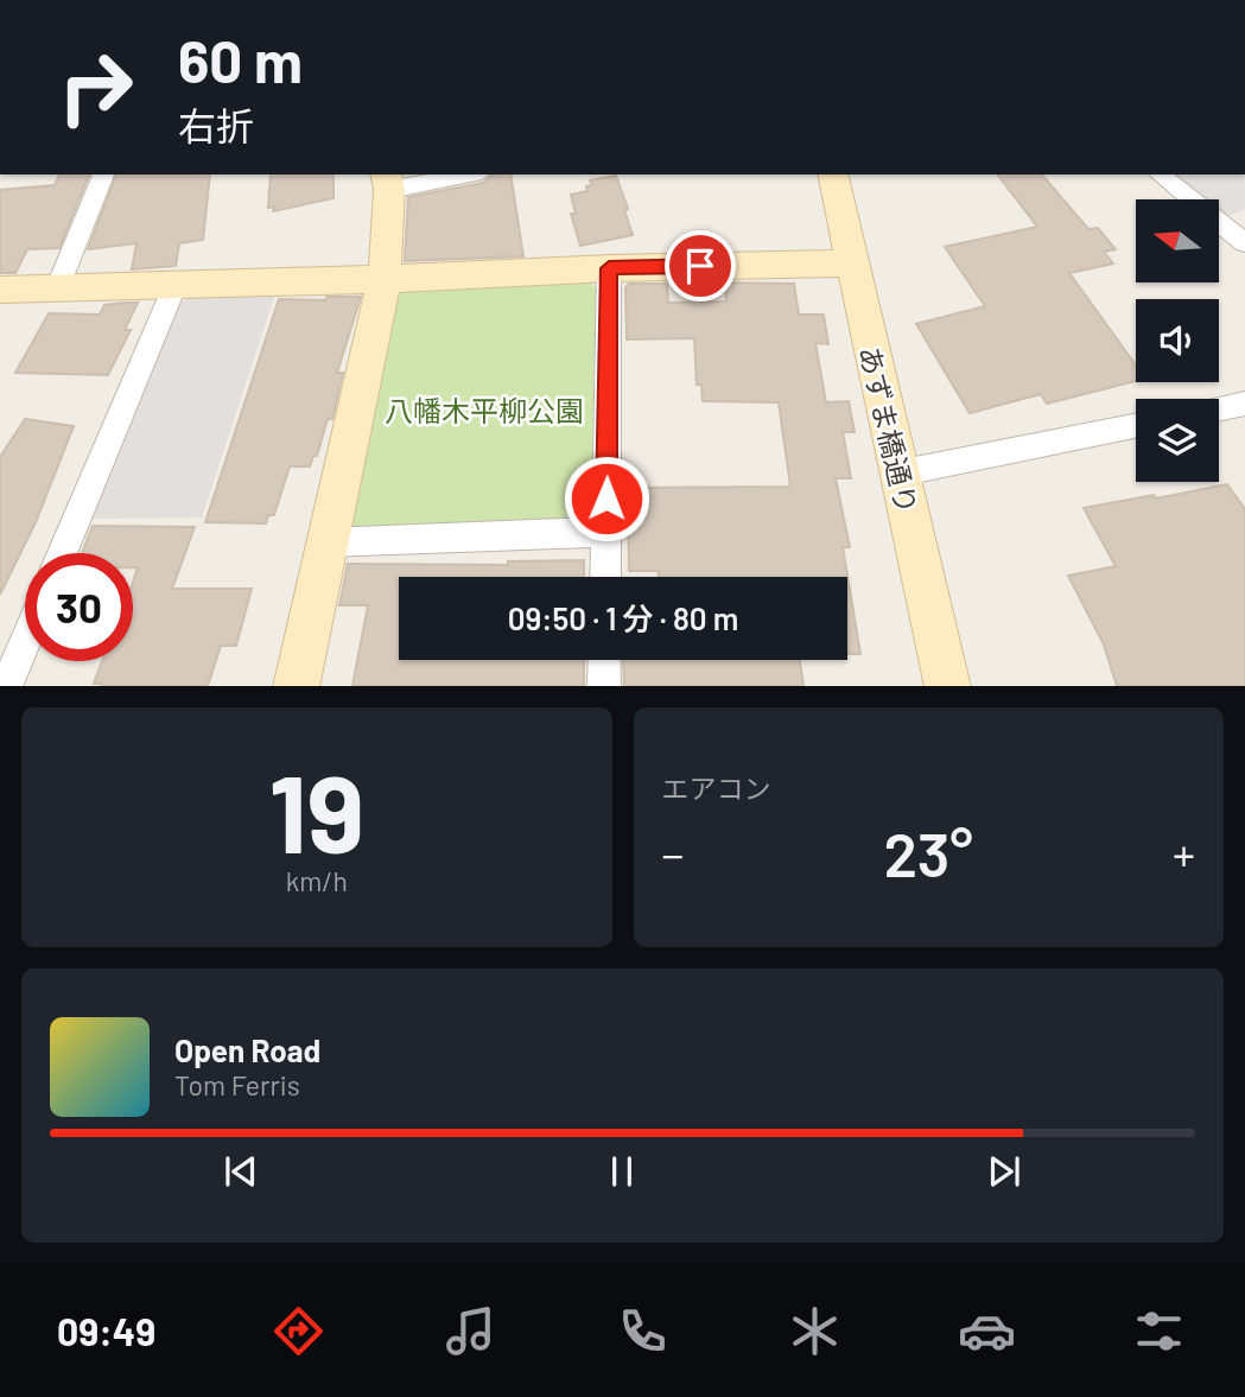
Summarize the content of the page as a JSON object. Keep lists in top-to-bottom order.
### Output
{
  "streets": {
    "street": ["あずま橋通り"]
  },
  "parks": ["八幡木平柳公園"],
  "north": "left",
  "page": {
    "turn": ["60 m", "右折"],
    "limit": "30",
    "trip": "09:50 · 1 分 · 80 m",
    "tile": [
      ["19", "km/h"],
      "エアコン"
    ],
    "heat": ["−", "23°", "+"],
    "song": ["Open Road", "Tom Ferris"],
    "tabs": "09:49"
  }
}
